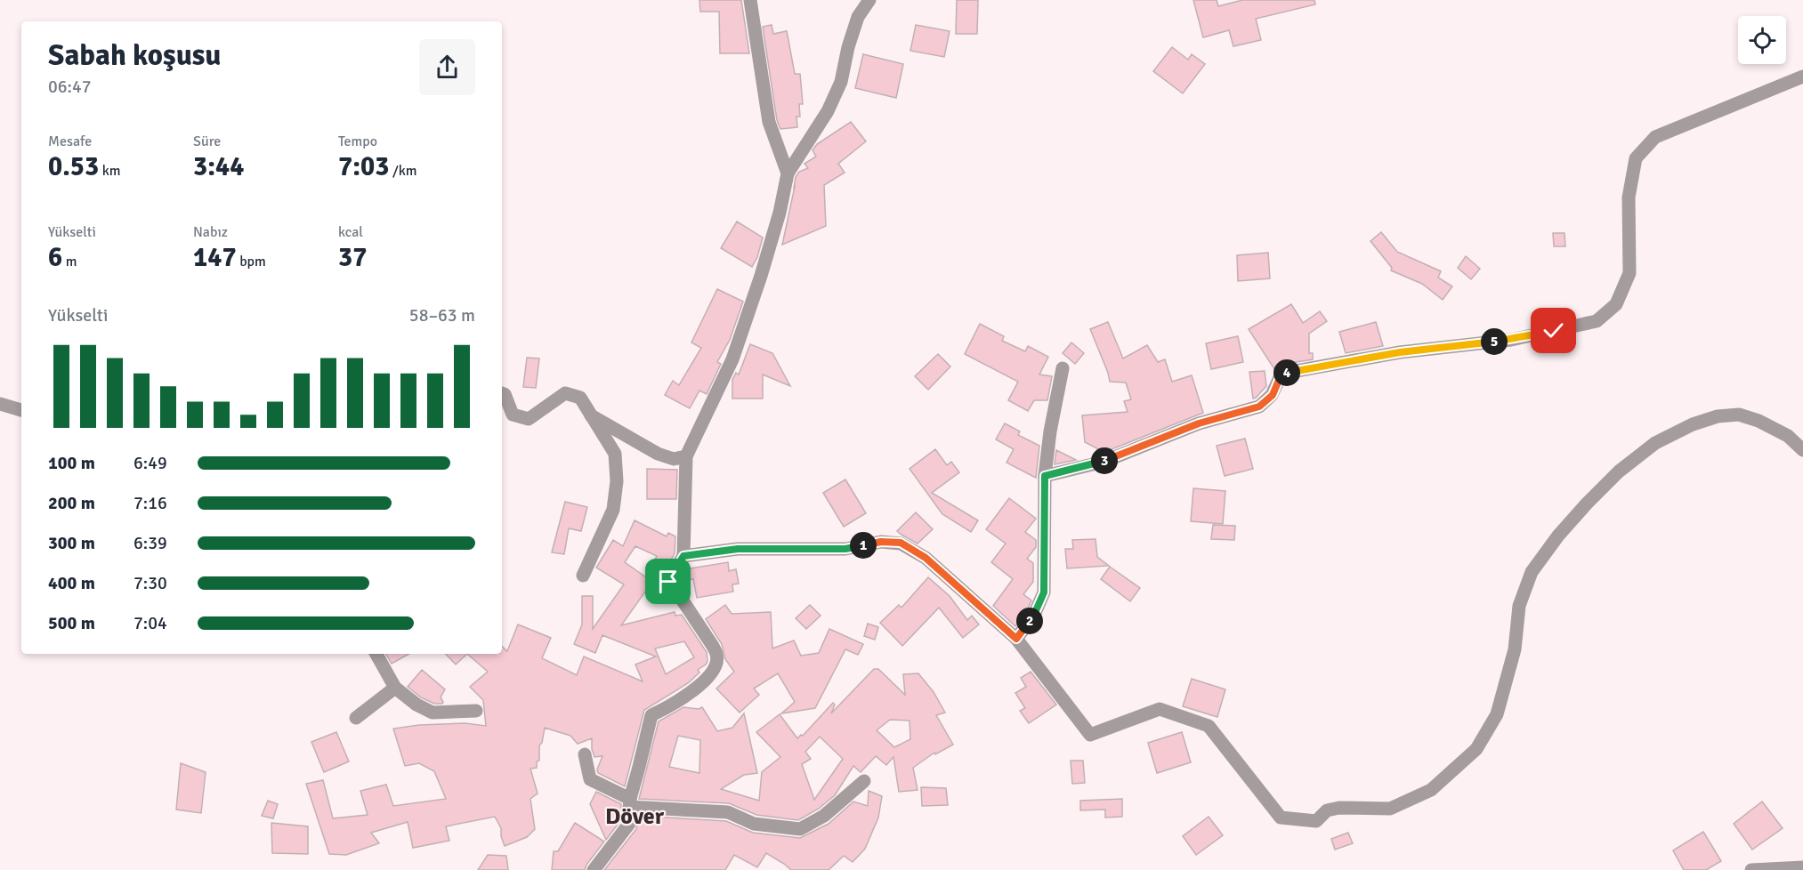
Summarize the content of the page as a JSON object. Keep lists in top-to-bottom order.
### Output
{
  "districts": ["Döver"],
  "page": {
    "heading": ["Sabah koşusu", "06:47"],
    "stats": [
      ["Mesafe", "0.53 km"],
      ["Süre", "3:44"],
      ["Tempo", "7:03 /km"],
      ["Yükselti", "6 m"],
      ["Nabız", "147 bpm"],
      ["kcal", "37"]
    ],
    "chart": ["Yükselti", "58–63 m"],
    "pins": [
      "5",
      "4",
      "3",
      "1",
      "2"
    ],
    "list": [
      {
        "name": "100 m",
        "note": "6:49"
      },
      {
        "name": "200 m",
        "note": "7:16"
      },
      {
        "name": "300 m",
        "note": "6:39"
      },
      {
        "name": "400 m",
        "note": "7:30"
      },
      {
        "name": "500 m",
        "note": "7:04"
      }
    ]
  }
}
